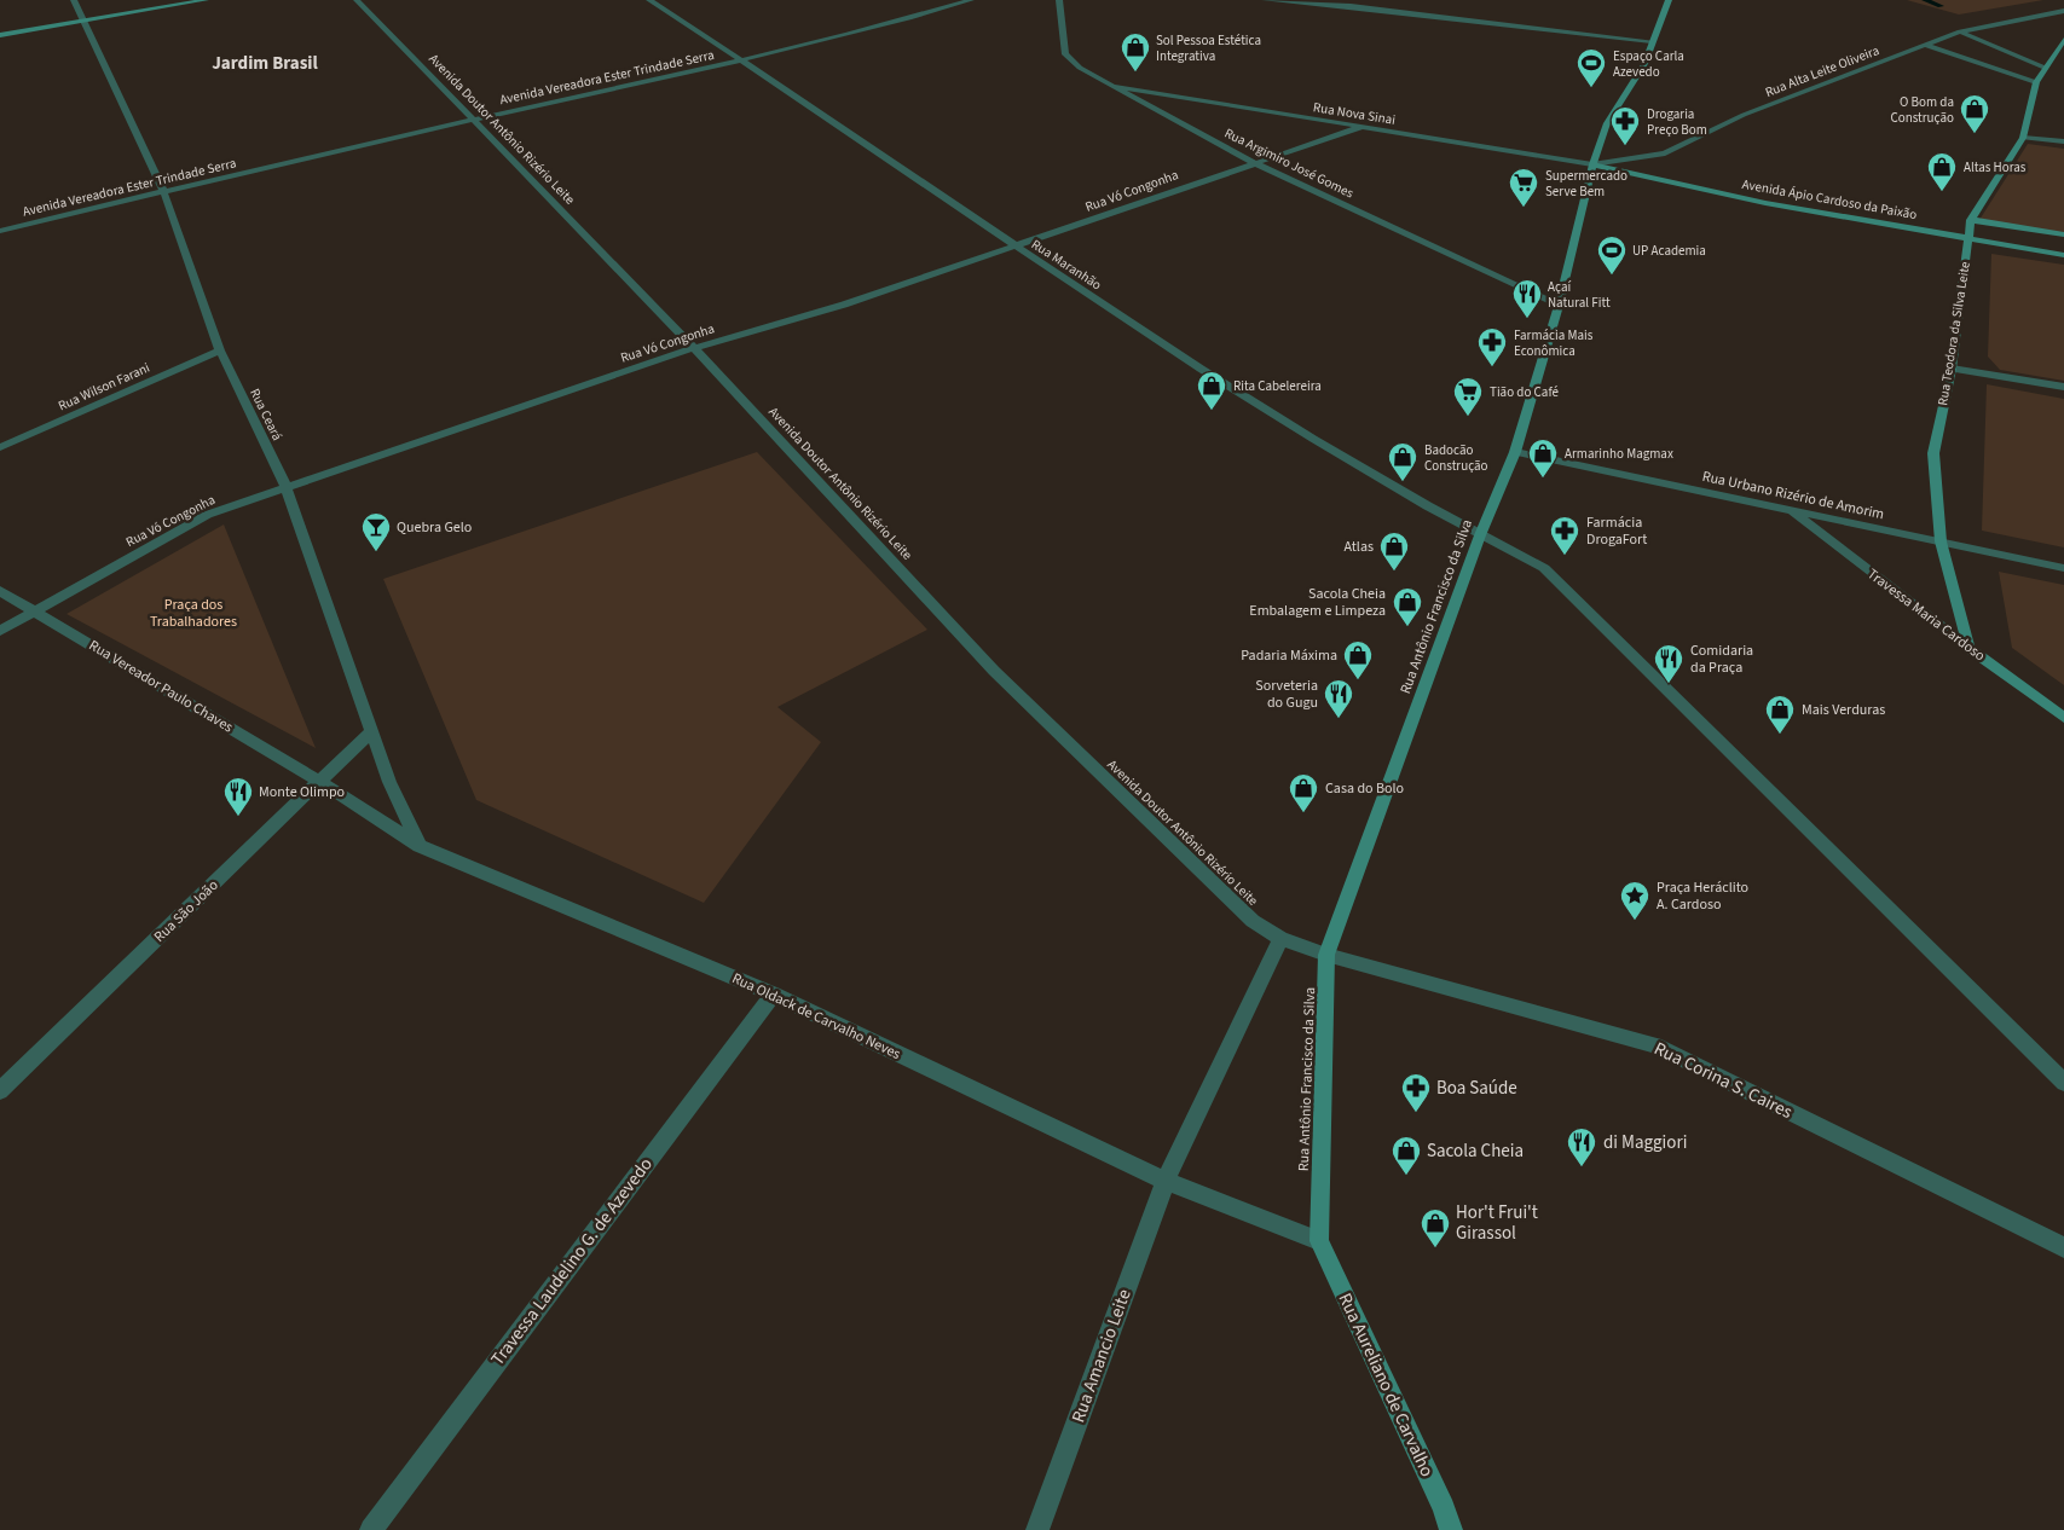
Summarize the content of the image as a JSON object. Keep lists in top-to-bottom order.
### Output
{
  "streets": {
    "street": [
      "Rua Alta Leite Oliveira",
      "Avenida Vereadora Ester Trindade Serra",
      "Rua Nova Sinai",
      "Avenida Doutor Antônio Rizério Leite",
      "Rua Argimiro José Gomes",
      "Rua Vó Congonha",
      "Avenida Ápio Cardoso da Paixão",
      "Rua Maranhão",
      "Rua Teodora da Silva Leite",
      "Rua Wilson Farani",
      "Rua Ceará",
      "Rua Urbano Rizério de Amorim",
      "Rua Antônio Francisco da Silva",
      "Travessa Maria Cardoso",
      "Rua Vereador Paulo Chaves",
      "Rua São João",
      "Rua Oldack de Carvalho Neves",
      "Rua Corina S. Caires",
      "Travessa Laudelino G. de Azevedo",
      "Rua Amancio Leite",
      "Rua Aureliano de Carvalho"
    ]
  },
  "crossings": [
    ["Rua Alta Leite Oliveira", "Rua Nova Sinai"],
    ["Rua Alta Leite Oliveira", "Avenida Ápio Cardoso da Paixão"],
    ["Rua Alta Leite Oliveira", "Rua Antônio Francisco da Silva"],
    ["Avenida Vereadora Ester Trindade Serra", "Avenida Doutor Antônio Rizério Leite"],
    ["Avenida Vereadora Ester Trindade Serra", "Rua Maranhão"],
    ["Avenida Vereadora Ester Trindade Serra", "Rua Ceará"],
    ["Rua Nova Sinai", "Rua Argimiro José Gomes"],
    ["Rua Nova Sinai", "Rua Vó Congonha"],
    ["Rua Nova Sinai", "Avenida Ápio Cardoso da Paixão"],
    ["Rua Nova Sinai", "Rua Antônio Francisco da Silva"],
    ["Avenida Doutor Antônio Rizério Leite", "Rua Vó Congonha"],
    ["Avenida Doutor Antônio Rizério Leite", "Rua Antônio Francisco da Silva"],
    ["Avenida Doutor Antônio Rizério Leite", "Rua Corina S. Caires"],
    ["Avenida Doutor Antônio Rizério Leite", "Rua Amancio Leite"],
    ["Rua Argimiro José Gomes", "Rua Vó Congonha"],
    ["Rua Argimiro José Gomes", "Rua Antônio Francisco da Silva"],
    ["Rua Vó Congonha", "Rua Maranhão"],
    ["Rua Vó Congonha", "Rua Ceará"],
    ["Rua Vó Congonha", "Rua Vereador Paulo Chaves"],
    ["Avenida Ápio Cardoso da Paixão", "Rua Teodora da Silva Leite"],
    ["Avenida Ápio Cardoso da Paixão", "Rua Antônio Francisco da Silva"],
    ["Rua Maranhão", "Rua Antônio Francisco da Silva"],
    ["Rua Teodora da Silva Leite", "Rua Urbano Rizério de Amorim"],
    ["Rua Teodora da Silva Leite", "Travessa Maria Cardoso"],
    ["Rua Wilson Farani", "Rua Ceará"],
    ["Rua Ceará", "Rua São João"],
    ["Rua Ceará", "Rua Oldack de Carvalho Neves"],
    ["Rua Urbano Rizério de Amorim", "Rua Antônio Francisco da Silva"],
    ["Rua Urbano Rizério de Amorim", "Travessa Maria Cardoso"],
    ["Rua Antônio Francisco da Silva", "Rua Oldack de Carvalho Neves"],
    ["Rua Antônio Francisco da Silva", "Rua Corina S. Caires"],
    ["Rua Antônio Francisco da Silva", "Rua Aureliano de Carvalho"],
    ["Rua Vereador Paulo Chaves", "Rua São João"],
    ["Rua Vereador Paulo Chaves", "Rua Oldack de Carvalho Neves"],
    ["Rua São João", "Rua Oldack de Carvalho Neves"],
    ["Rua Oldack de Carvalho Neves", "Travessa Laudelino G. de Azevedo"],
    ["Rua Oldack de Carvalho Neves", "Rua Amancio Leite"],
    ["Rua Oldack de Carvalho Neves", "Rua Aureliano de Carvalho"]
  ],
  "districts": ["Jardim Brasil"],
  "parks": ["Praça dos Trabalhadores"],
  "places": {
    "shop": [
      "Sol Pessoa Estética Integrativa",
      "O Bom da Construção",
      "Altas Horas",
      "Rita Cabelereira",
      "Armarinho Magmax",
      "Badocão Construção",
      "Atlas",
      "Sacola Cheia Embalagem e Limpeza",
      "Padaria Máxima",
      "Mais Verduras",
      "Casa do Bolo",
      "Sacola Cheia",
      "Hor't Frui't Girassol"
    ],
    "sports": ["Espaço Carla Azevedo", "UP Academia"],
    "pharmacy": [
      "Drogaria Preço Bom",
      "Farmácia Mais Econômica",
      "Farmácia DrogaFort",
      "Boa Saúde"
    ],
    "supermarket": ["Supermercado Serve Bem", "Tião do Café"],
    "restaurant": [
      "Açaí Natural Fitt",
      "Comidaria da Praça",
      "Sorveteria do Gugu",
      "Monte Olimpo",
      "di Maggiori"
    ],
    "bar": ["Quebra Gelo"],
    "place": ["Praça Heráclito A. Cardoso"]
  }
}
